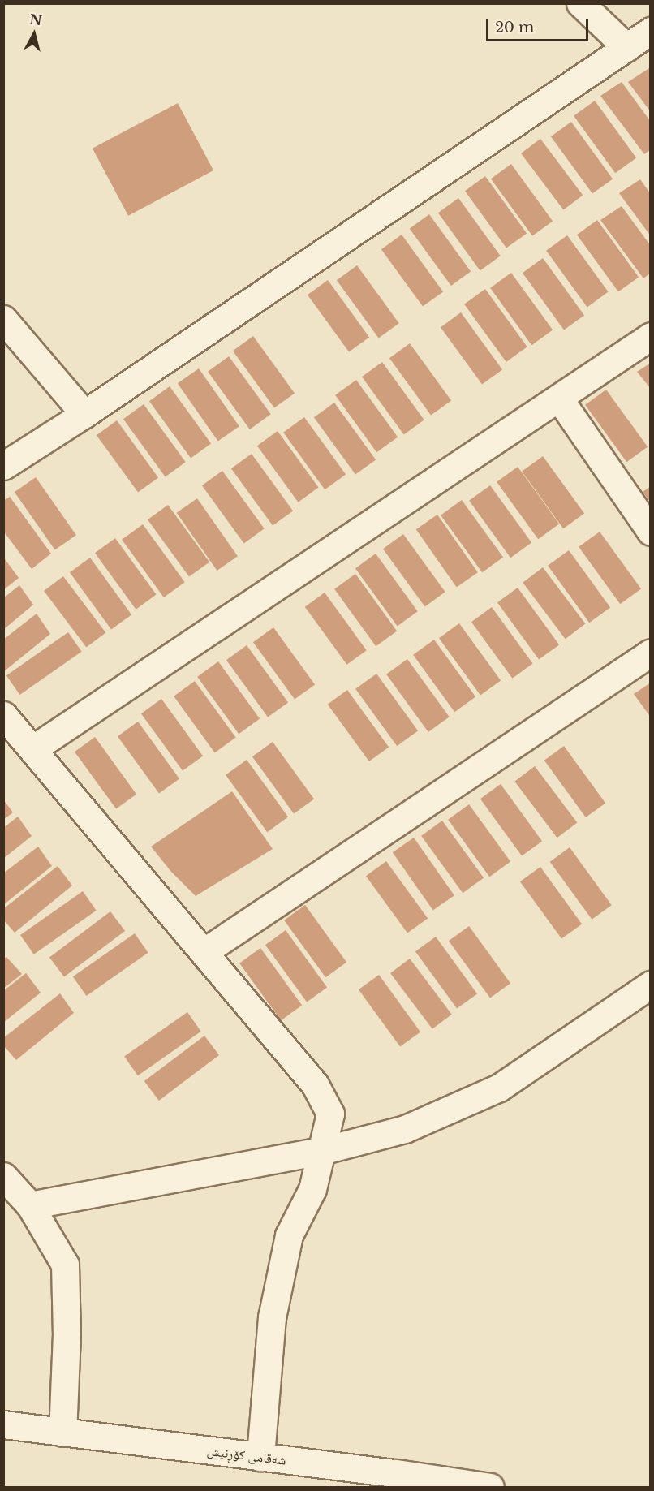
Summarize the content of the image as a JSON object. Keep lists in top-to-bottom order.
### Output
{
  "streets": {
    "street": ["شەقامی کۆڕنیش"]
  },
  "scale_bar": "20 m",
  "north": "top"
}
